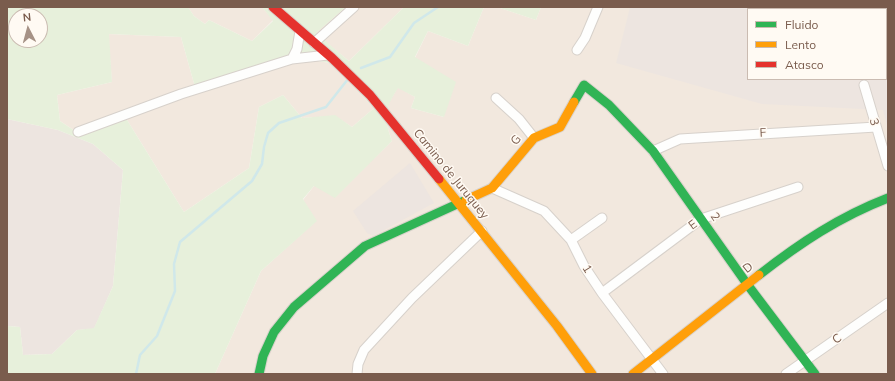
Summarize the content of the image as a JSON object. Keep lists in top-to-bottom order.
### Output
{
  "streets": {
    "street": [
      "3",
      "F",
      "G",
      "Camino de Juruquey",
      "2",
      "E",
      "D",
      "1",
      "C"
    ]
  },
  "crossings": [
    ["3", "F"],
    ["F", "2"],
    ["G", "Camino de Juruquey"],
    ["G", "2"],
    ["G", "1"],
    ["2", "E"],
    ["2", "D"],
    ["2", "C"],
    ["E", "1"],
    ["D", "1"]
  ],
  "legend": ["Fluido", "Lento", "Atasco"],
  "north": "top"
}
